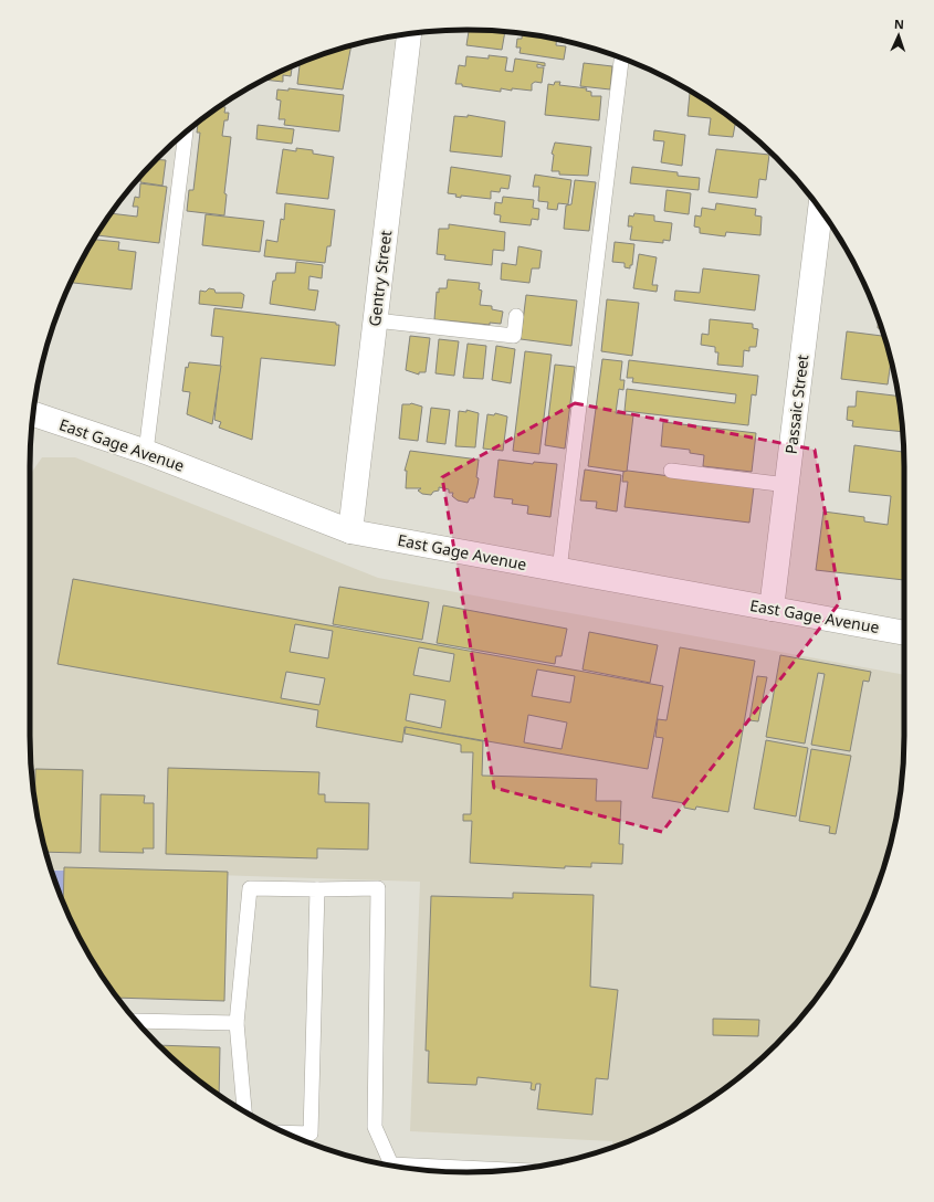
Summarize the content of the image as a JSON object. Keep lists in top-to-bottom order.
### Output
{
  "streets": {
    "street": ["Gentry Street", "Passaic Street", "East Gage Avenue"]
  },
  "crossings": [
    ["Gentry Street", "East Gage Avenue"],
    ["Passaic Street", "East Gage Avenue"]
  ],
  "north": "top"
}
